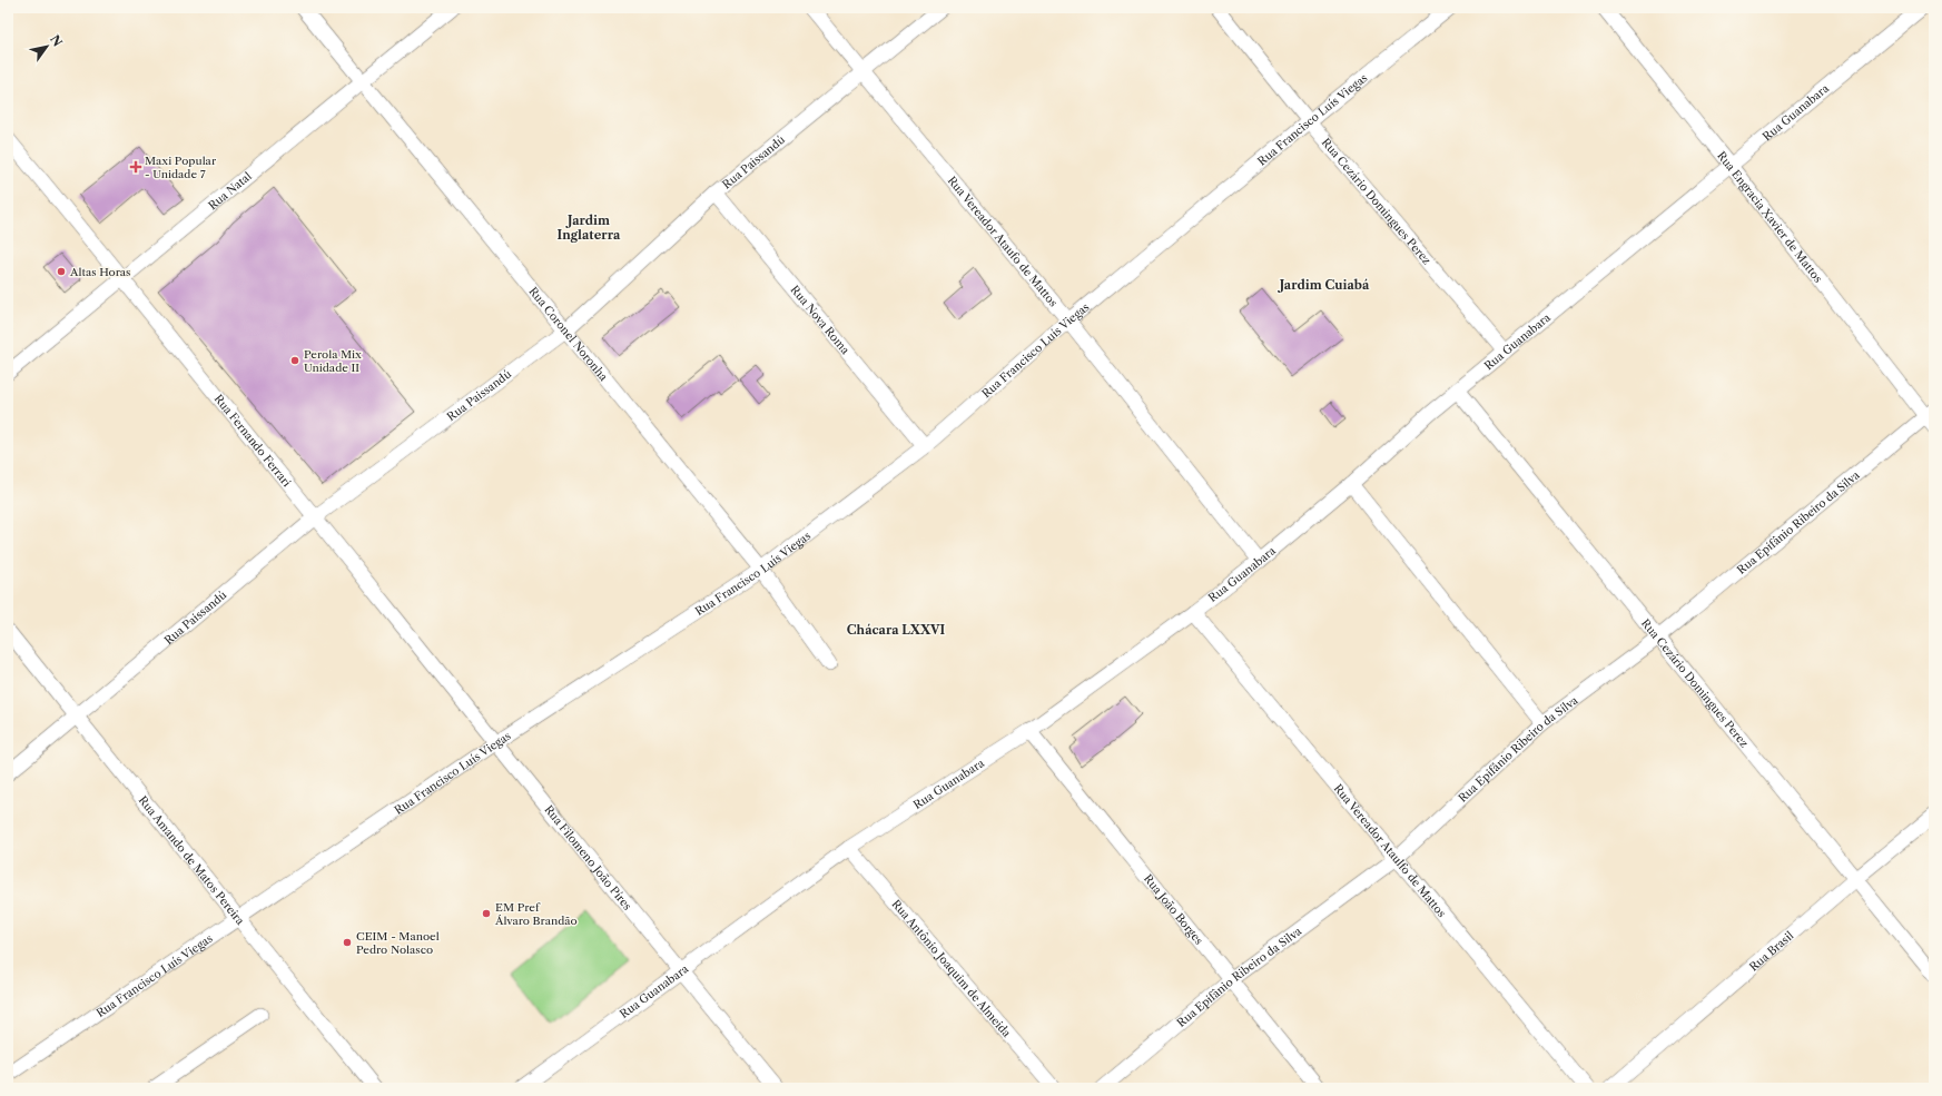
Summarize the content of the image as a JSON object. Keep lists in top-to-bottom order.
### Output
{
  "streets": {
    "street": [
      "Rua Guanabara",
      "Rua Francisco Luís Viegas",
      "Rua Paissandú",
      "Rua Natal",
      "Rua Cezário Domingues Perez",
      "Rua Engracia Xavier de Mattos",
      "Rua Vereador Ataufo de Mattos",
      "Rua Nova Roma",
      "Rua Coronel Noronha",
      "Rua Fernando Ferrari",
      "Rua Epifânio Ribeiro da Silva",
      "Rua Vereador Ataulfo de Mattos",
      "Rua Filomeno João Píres",
      "Rua Amando de Matos Pereira",
      "Rua João Borges",
      "Rua Brasil",
      "Rua Antônio Joaquim de Almeida"
    ]
  },
  "crossings": [
    ["Rua Guanabara", "Rua Cezário Domingues Perez"],
    ["Rua Guanabara", "Rua Engracia Xavier de Mattos"],
    ["Rua Guanabara", "Rua Vereador Ataufo de Mattos"],
    ["Rua Guanabara", "Rua Vereador Ataulfo de Mattos"],
    ["Rua Guanabara", "Rua Filomeno João Píres"],
    ["Rua Guanabara", "Rua João Borges"],
    ["Rua Guanabara", "Rua Antônio Joaquim de Almeida"],
    ["Rua Francisco Luís Viegas", "Rua Cezário Domingues Perez"],
    ["Rua Francisco Luís Viegas", "Rua Vereador Ataufo de Mattos"],
    ["Rua Francisco Luís Viegas", "Rua Nova Roma"],
    ["Rua Francisco Luís Viegas", "Rua Coronel Noronha"],
    ["Rua Francisco Luís Viegas", "Rua Fernando Ferrari"],
    ["Rua Francisco Luís Viegas", "Rua Filomeno João Píres"],
    ["Rua Francisco Luís Viegas", "Rua Amando de Matos Pereira"],
    ["Rua Paissandú", "Rua Vereador Ataufo de Mattos"],
    ["Rua Paissandú", "Rua Nova Roma"],
    ["Rua Paissandú", "Rua Coronel Noronha"],
    ["Rua Paissandú", "Rua Fernando Ferrari"],
    ["Rua Paissandú", "Rua Amando de Matos Pereira"],
    ["Rua Natal", "Rua Coronel Noronha"],
    ["Rua Natal", "Rua Fernando Ferrari"],
    ["Rua Cezário Domingues Perez", "Rua Epifânio Ribeiro da Silva"],
    ["Rua Cezário Domingues Perez", "Rua Brasil"],
    ["Rua Engracia Xavier de Mattos", "Rua Epifânio Ribeiro da Silva"],
    ["Rua Fernando Ferrari", "Rua Filomeno João Píres"],
    ["Rua Epifânio Ribeiro da Silva", "Rua Vereador Ataulfo de Mattos"],
    ["Rua Epifânio Ribeiro da Silva", "Rua João Borges"]
  ],
  "districts": ["Jardim Inglaterra", "Jardim Cuiabá", "Chácara LXXVI"],
  "places": {
    "health": ["Maxi Popular - Unidade 7"],
    "other": [
      "Altas Horas",
      "Perola Mix Unidade II",
      "EM Pref Álvaro Brandão",
      "CEIM - Manoel Pedro Nolasco"
    ]
  },
  "north": "top right"
}
